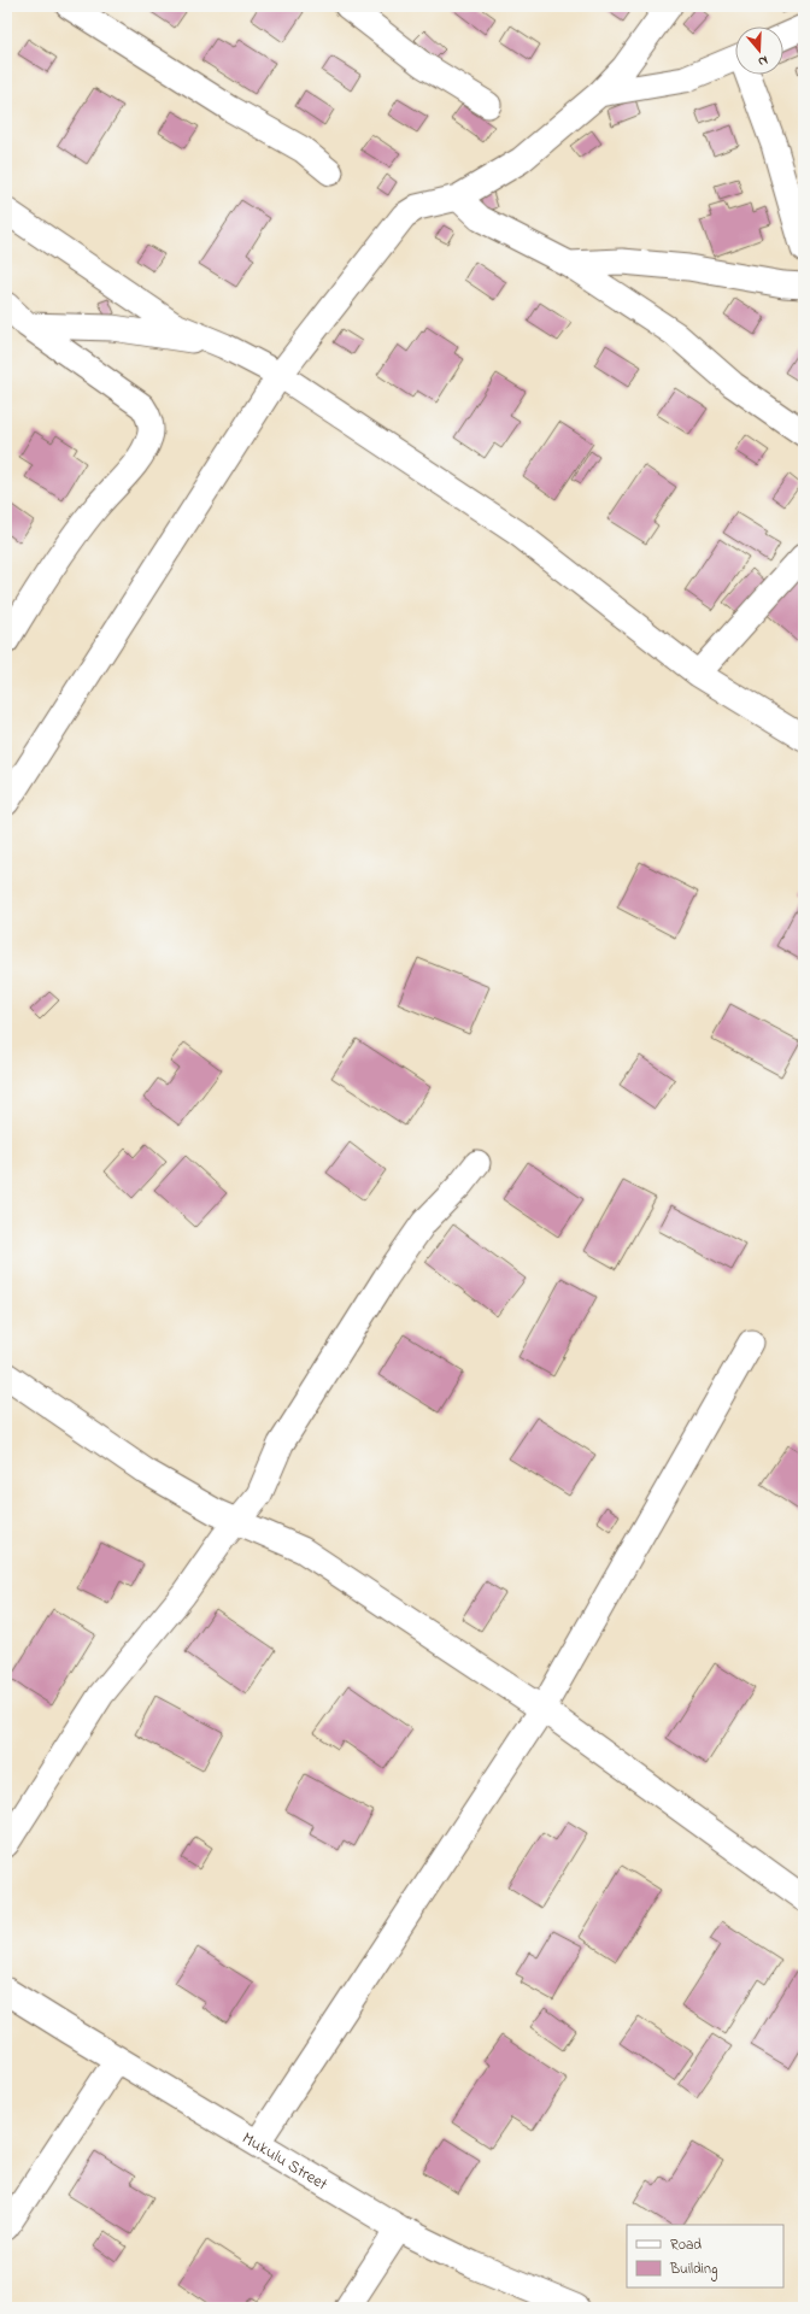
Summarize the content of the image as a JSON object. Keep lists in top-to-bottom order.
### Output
{
  "streets": {
    "street": ["Mukulu Street"]
  },
  "legend": ["Road", "Building"],
  "north": "bottom"
}
